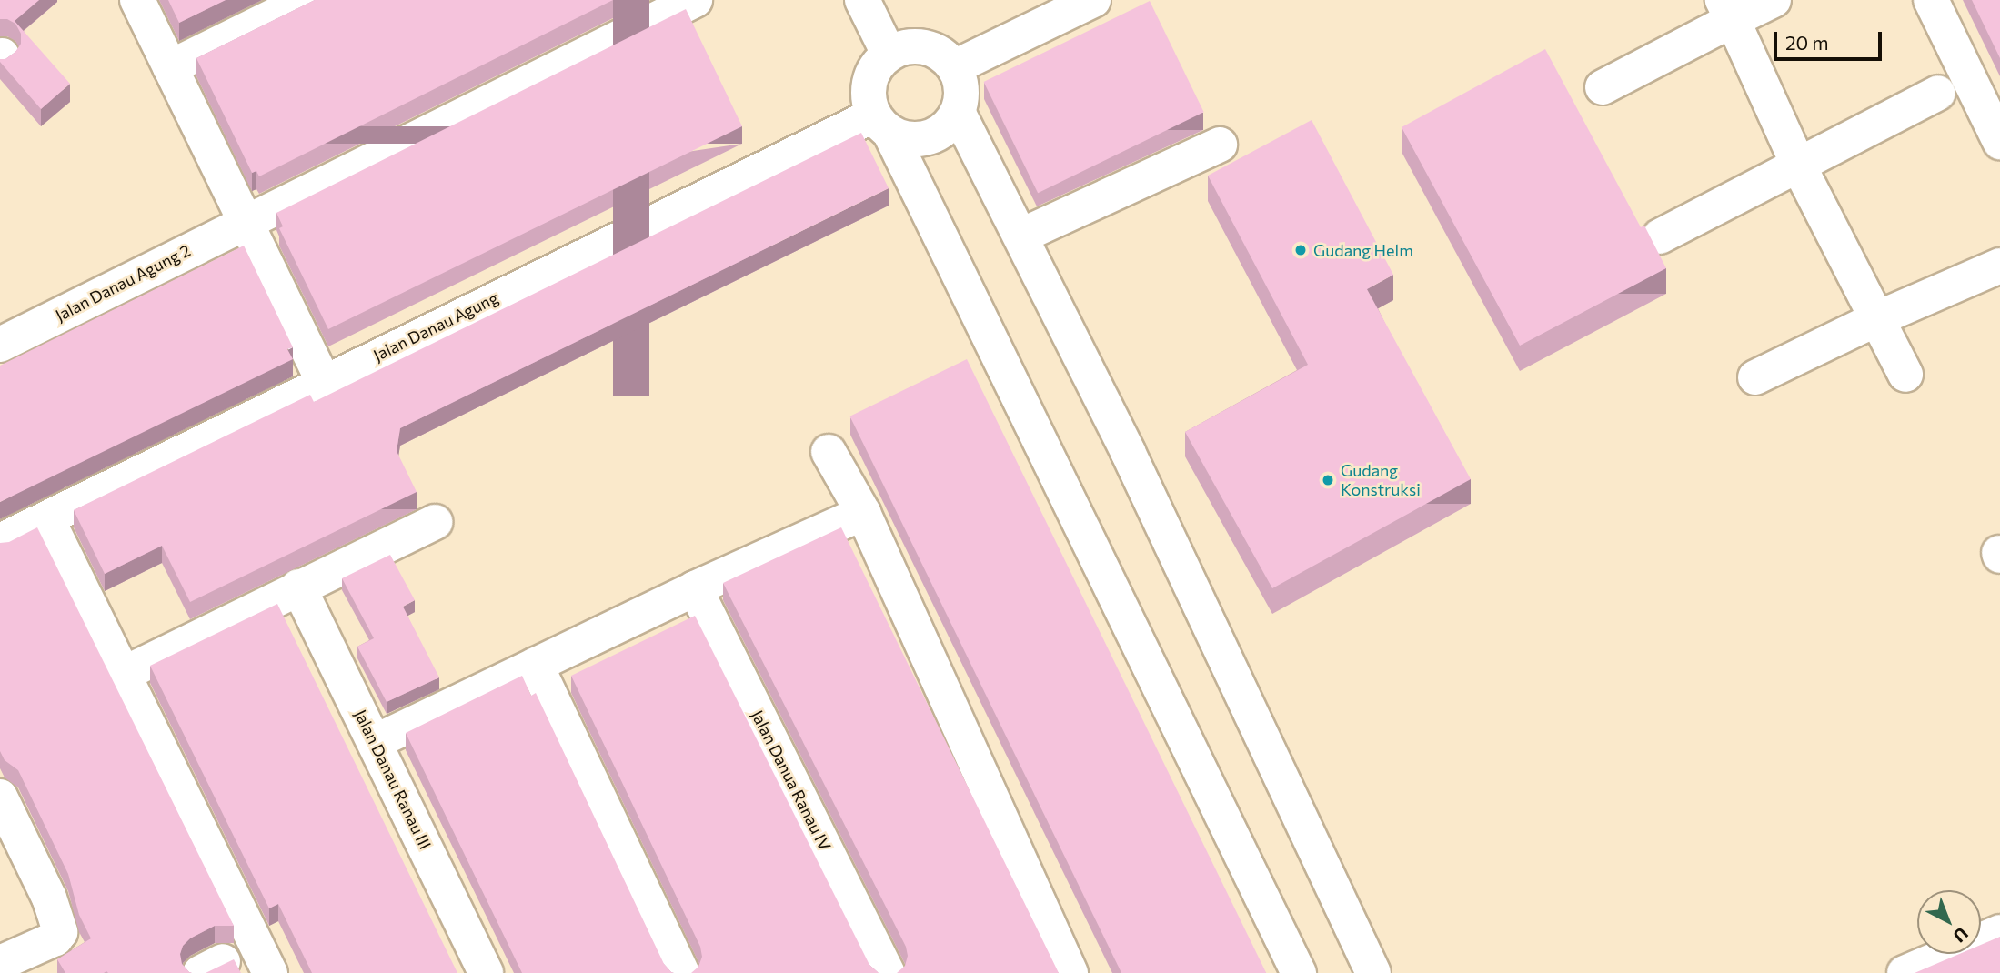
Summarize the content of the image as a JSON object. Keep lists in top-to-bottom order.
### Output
{
  "streets": {
    "street": [
      "Jalan Danau Agung 2",
      "Jalan Danau Agung",
      "Jalan Danau Ranau III",
      "Jalan Danua Ranau IV"
    ]
  },
  "places": ["Gudang Helm", "Gudang Konstruksi"],
  "scale_bar": "20 m",
  "north": "bottom right"
}
